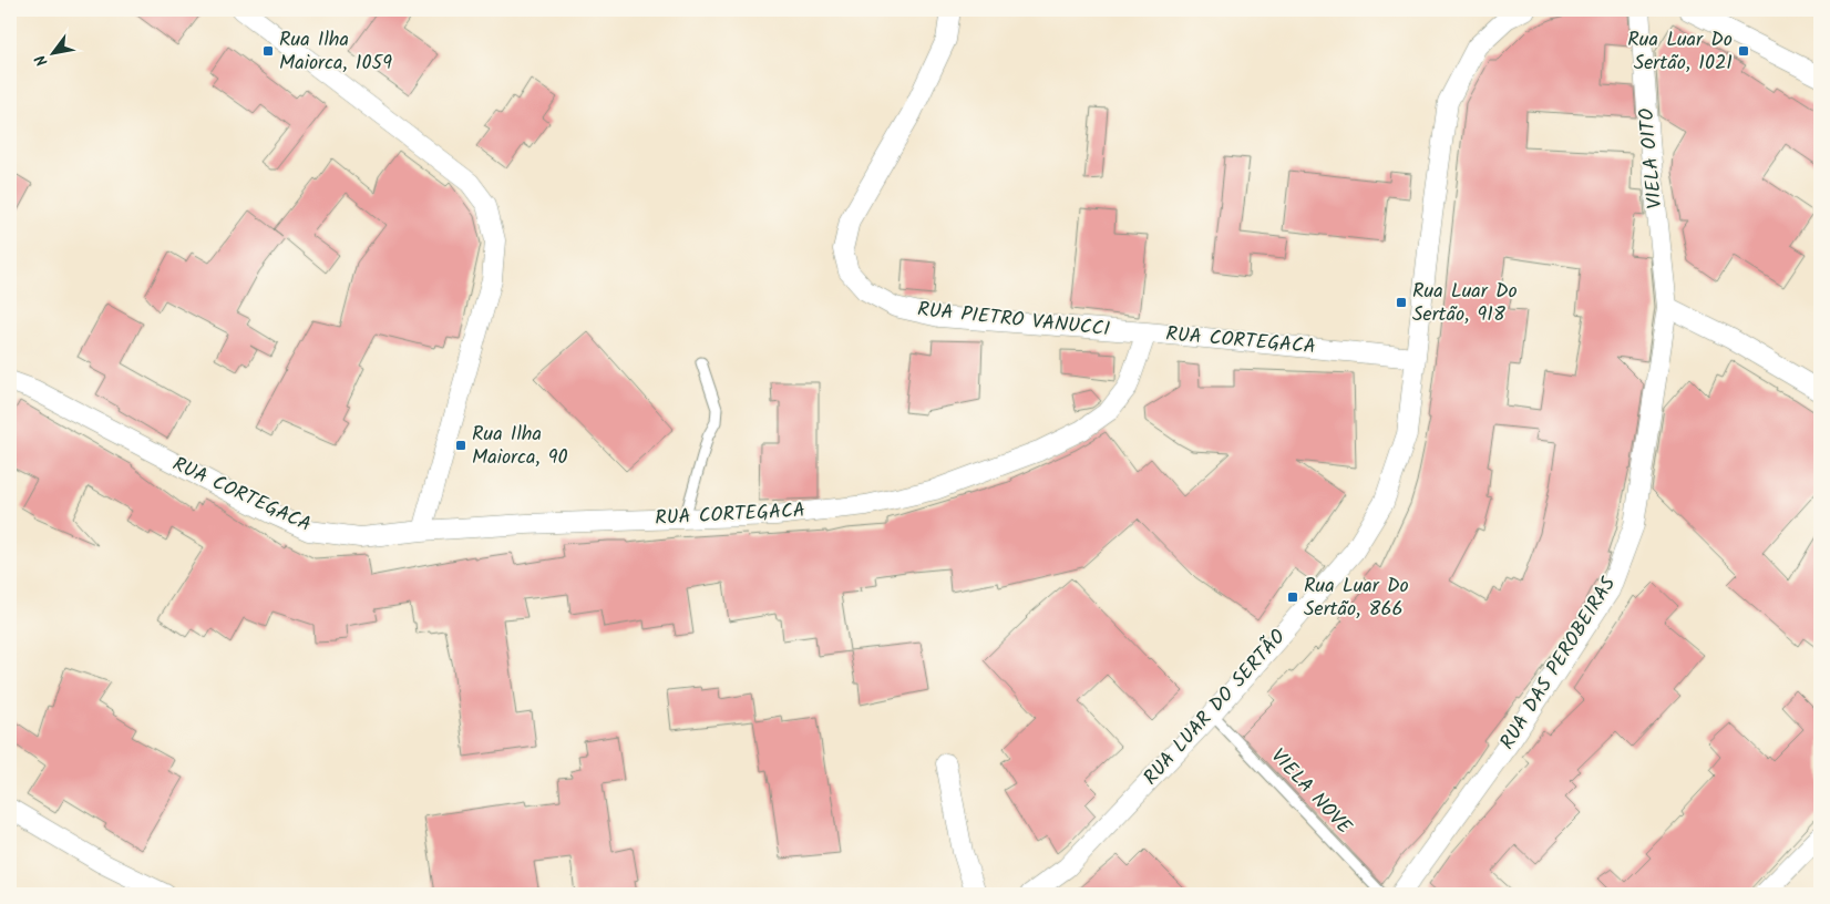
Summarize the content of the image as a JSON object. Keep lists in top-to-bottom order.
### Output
{
  "streets": {
    "street": [
      "VIELA OITO",
      "RUA PIETRO VANUCCI",
      "RUA CORTEGACA",
      "RUA DAS PEROBEIRAS",
      "RUA LUAR DO SERTÃO"
    ],
    "lane": ["VIELA NOVE"]
  },
  "crossings": [
    ["VIELA OITO", "RUA DAS PEROBEIRAS"],
    ["RUA PIETRO VANUCCI", "RUA CORTEGACA"],
    ["RUA CORTEGACA", "RUA LUAR DO SERTÃO"],
    ["RUA LUAR DO SERTÃO", "VIELA NOVE"]
  ],
  "places": {
    "transit": [
      "Rua Ilha Maiorca, 1059",
      "Rua Luar Do Sertão, 1021",
      "Rua Luar Do Sertão, 918",
      "Rua Ilha Maiorca, 90",
      "Rua Luar Do Sertão, 866"
    ]
  },
  "north": "bottom left"
}
